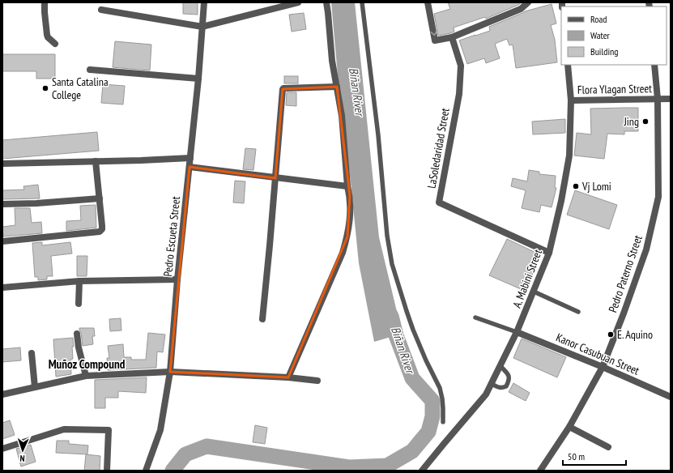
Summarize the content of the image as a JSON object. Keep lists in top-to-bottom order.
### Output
{
  "streets": {
    "street": [
      "Flora Ylagan Street",
      "LaSoledaridad Street",
      "Pedro Escueta Street",
      "Pedro Paterno Street",
      "A. Mabini Street",
      "Kanor Casubuan Street"
    ]
  },
  "crossings": [
    ["Flora Ylagan Street", "Pedro Paterno Street"],
    ["Flora Ylagan Street", "A. Mabini Street"],
    ["LaSoledaridad Street", "A. Mabini Street"],
    ["Pedro Paterno Street", "Kanor Casubuan Street"],
    ["A. Mabini Street", "Kanor Casubuan Street"]
  ],
  "districts": ["Muñoz Compound"],
  "water": ["Biñan River"],
  "places": [
    "Santa Catalina College",
    "Jing",
    "Vj Lomi",
    "E. Aquino"
  ],
  "legend": ["Road", "Water", "Building"],
  "scale_bar": "50 m",
  "north": "bottom"
}
